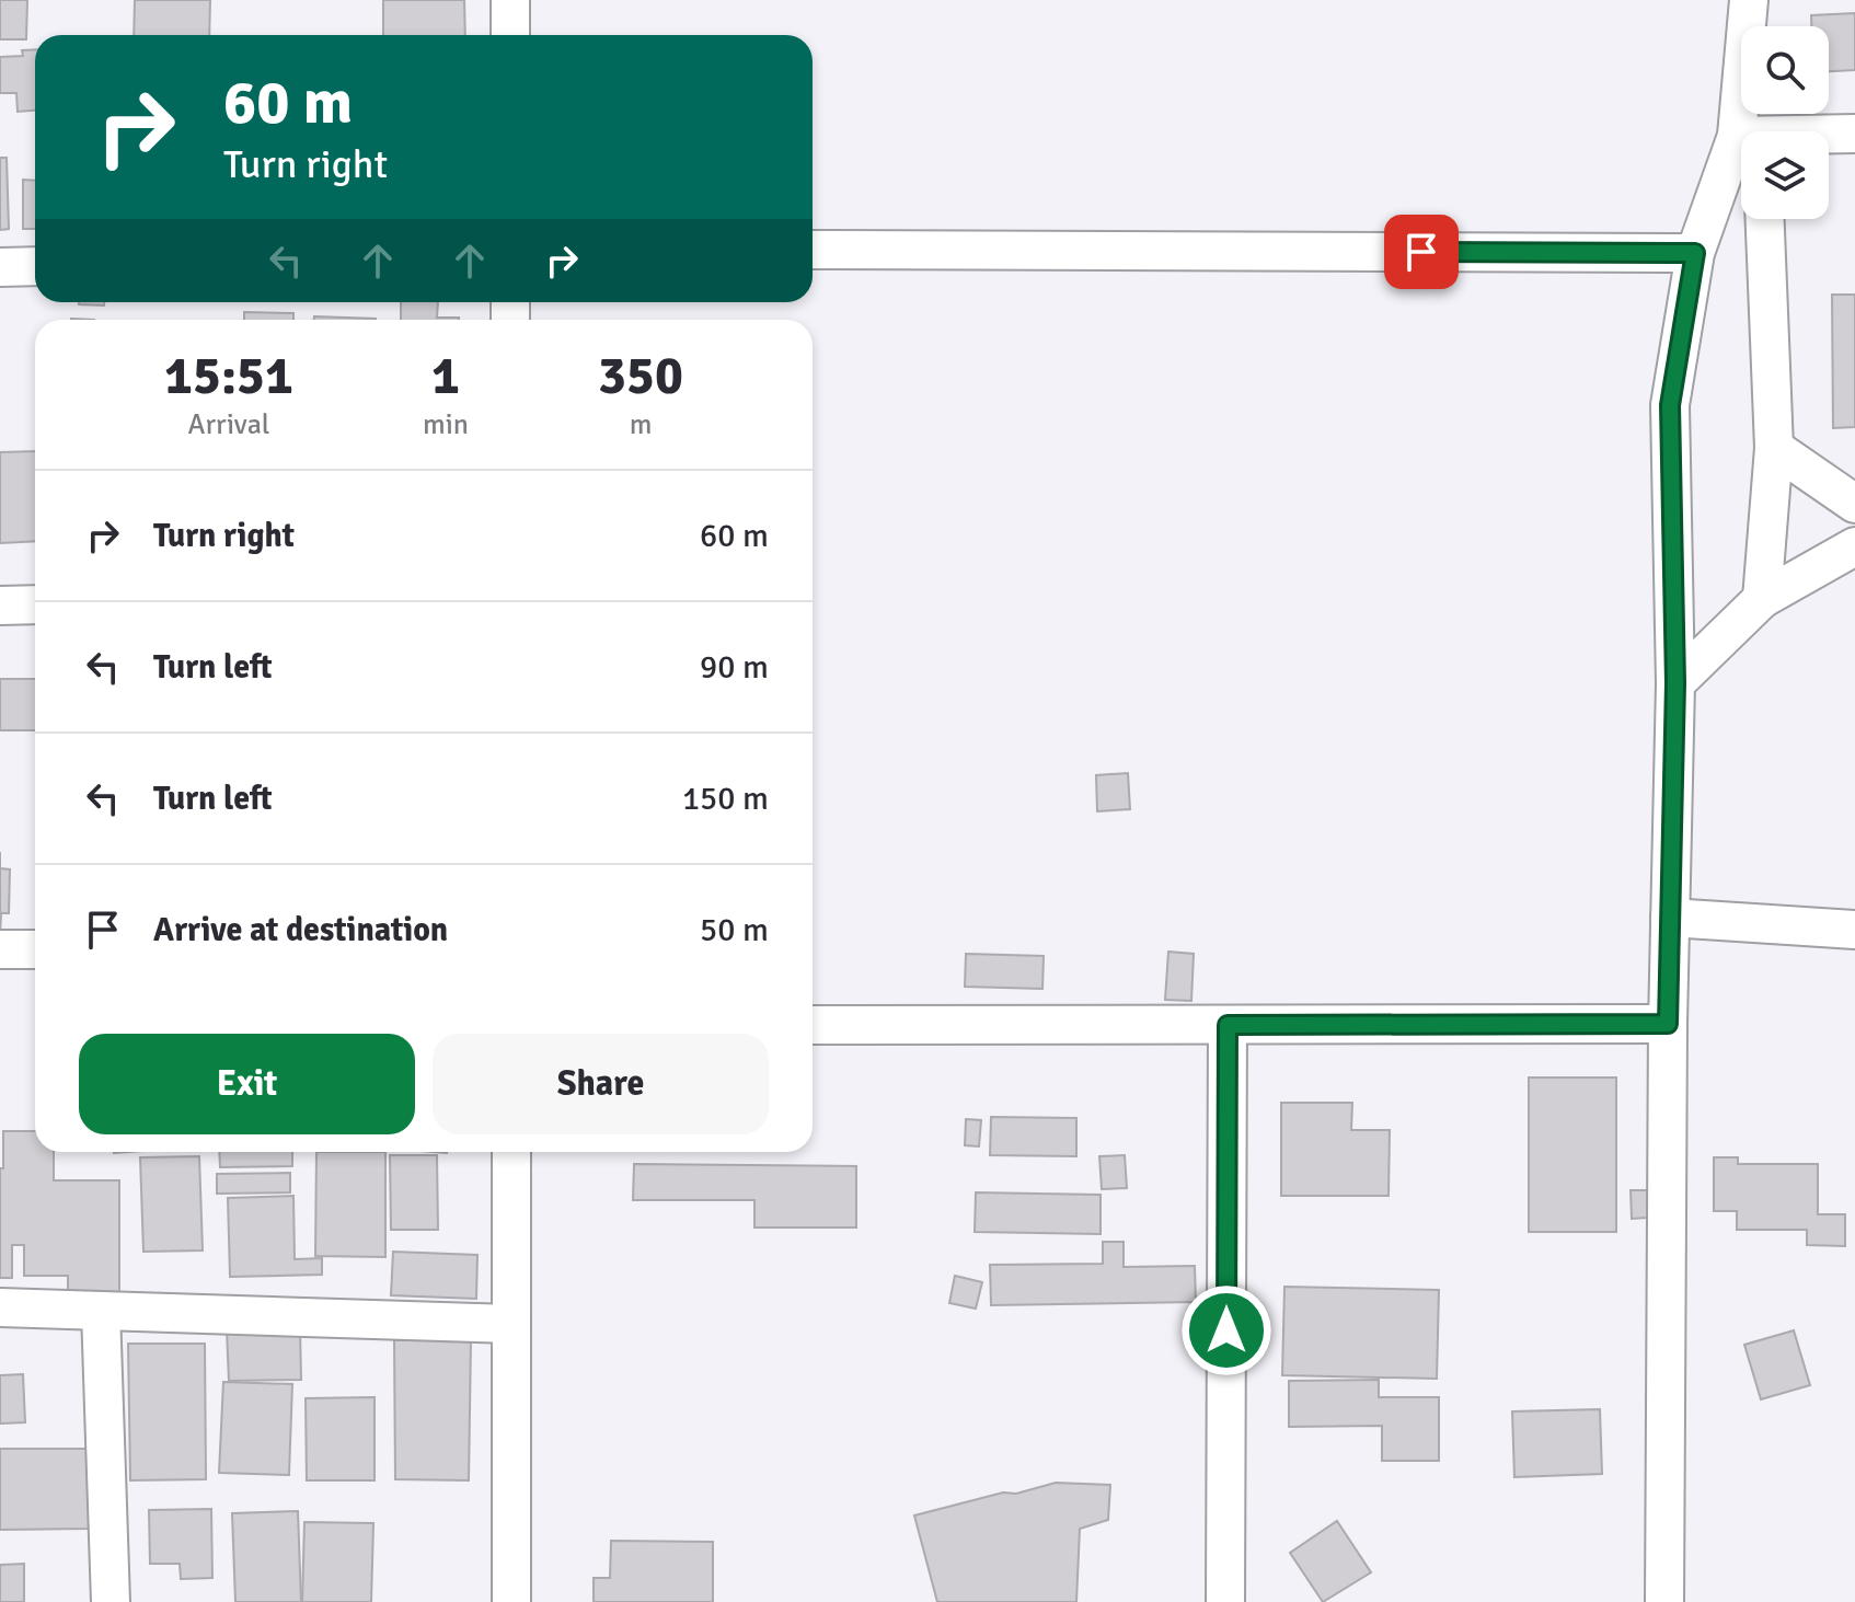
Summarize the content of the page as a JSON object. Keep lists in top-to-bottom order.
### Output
{
  "page": {
    "turn": ["60 m", "Turn right"],
    "eta": [
      "15:51",
      "Arrival",
      "1",
      "min",
      "350",
      "m"
    ],
    "list": [
      {
        "name": "Turn right",
        "value": "60 m"
      },
      {
        "name": "Turn left",
        "value": "90 m"
      },
      {
        "name": "Turn left",
        "value": "150 m"
      },
      {
        "name": "Arrive at destination",
        "value": "50 m"
      }
    ],
    "buttons": ["Exit", "Share"]
  }
}
